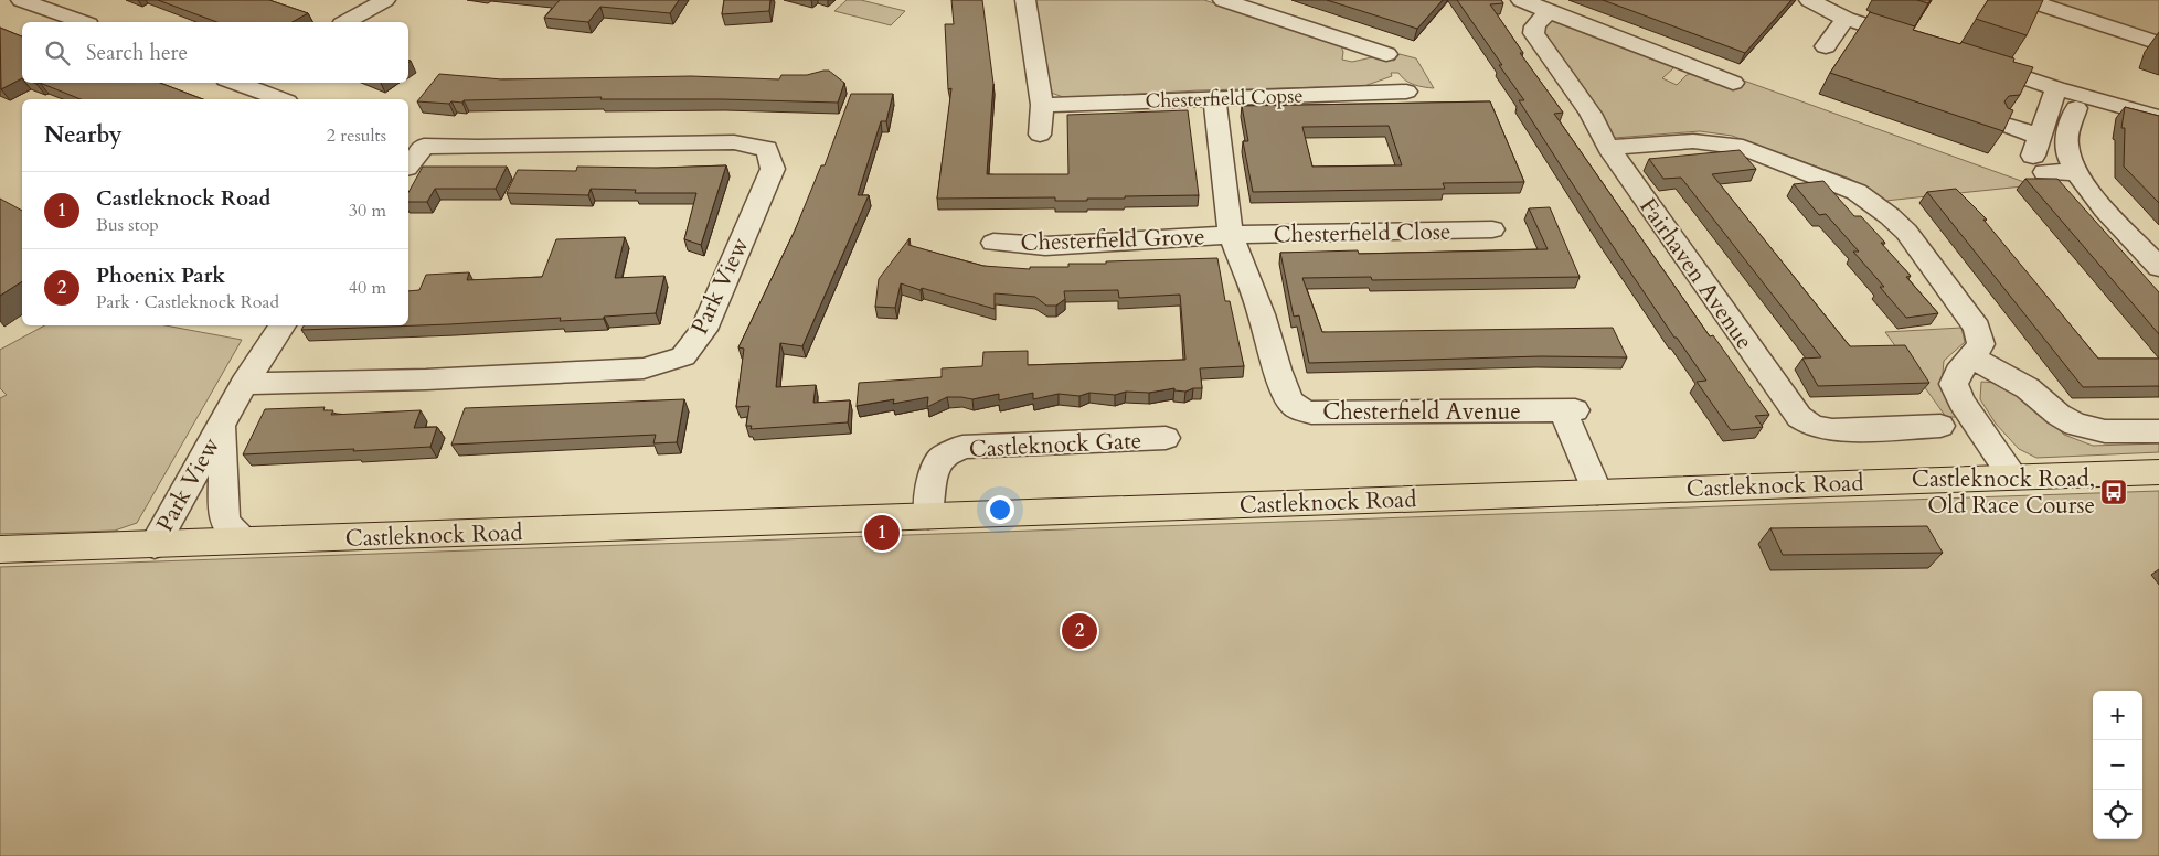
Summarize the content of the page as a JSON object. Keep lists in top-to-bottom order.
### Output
{
  "streets": {
    "main road": ["Castleknock Road"],
    "street": [
      "Chesterfield Copse",
      "Chesterfield Close",
      "Chesterfield Grove",
      "Fairhaven Avenue",
      "Park View",
      "Chesterfield Avenue",
      "Castleknock Gate"
    ]
  },
  "crossings": [
    ["Chesterfield Copse", "Chesterfield Avenue"],
    ["Chesterfield Close", "Chesterfield Grove"],
    ["Chesterfield Close", "Chesterfield Avenue"],
    ["Chesterfield Grove", "Chesterfield Avenue"],
    ["Park View", "Castleknock Road"],
    ["Chesterfield Avenue", "Castleknock Road"],
    ["Castleknock Gate", "Castleknock Road"]
  ],
  "places": {
    "bus stop": ["Castleknock Road, Old Race Course"]
  },
  "page": {
    "search": "Search here",
    "heading": ["Nearby", "2 results"],
    "list": [
      {
        "mark": "1",
        "name": "Castleknock Road",
        "note": "Bus stop",
        "value": "30 m"
      },
      {
        "mark": "2",
        "name": "Phoenix Park",
        "note": "Park · Castleknock Road",
        "value": "40 m"
      }
    ],
    "pins": ["1", "2"],
    "map_buttons": ["+", "−"]
  }
}
